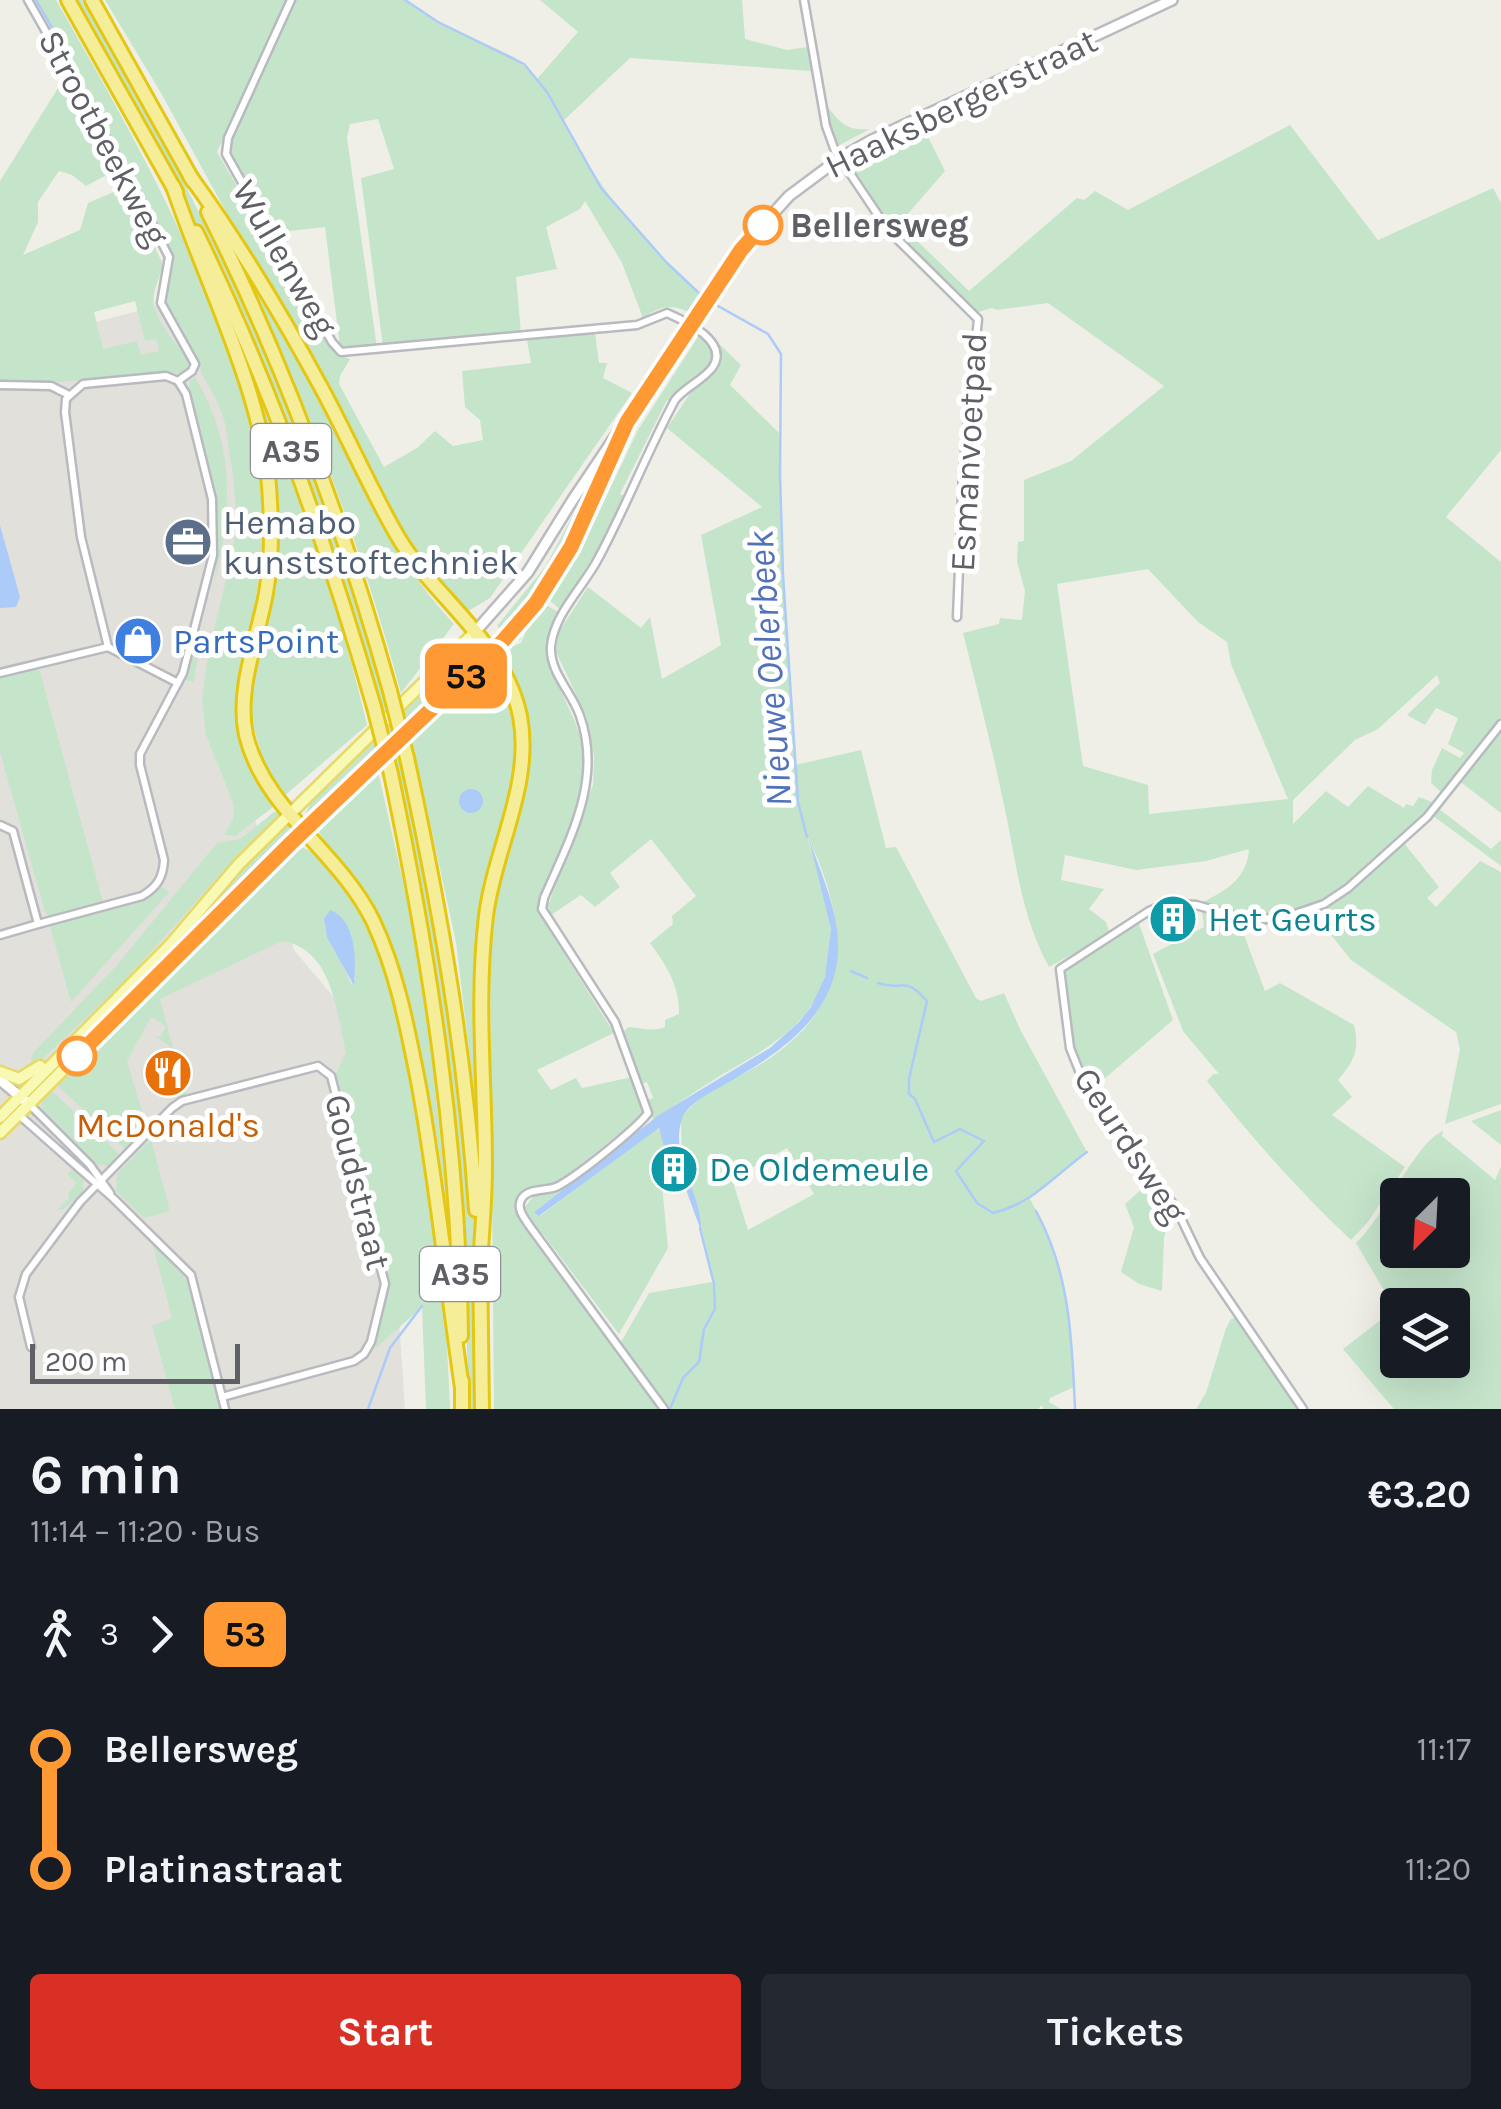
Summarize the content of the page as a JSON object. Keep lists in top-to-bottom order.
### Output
{
  "streets": {
    "highway": ["A35"],
    "main road": ["Haaksbergerstraat"],
    "street": [
      "Strootbeekweg",
      "Wullenweg",
      "Esmanvoetpad",
      "Geurdsweg",
      "Goudstraat"
    ]
  },
  "crossings": [
    ["Haaksbergerstraat", "Wullenweg"],
    ["Haaksbergerstraat", "A35"],
    ["Haaksbergerstraat", "Esmanvoetpad"]
  ],
  "water": ["Nieuwe Oelerbeek"],
  "places": {
    "other": ["Bellersweg"],
    "office": ["Hemabo kunststoftechniek"],
    "shop": ["PartsPoint"],
    "building": ["Het Geurts", "De Oldemeule"],
    "restaurant": ["McDonald's"]
  },
  "lines": ["bus line 53"],
  "scale_bar": "200 m",
  "north": "bottom left",
  "page": {
    "on_map": "53",
    "scale": "200 m",
    "heading": ["6 min", "11:14 – 11:20 · Bus", "€3.20"],
    "legs": ["3", "53"],
    "list": [
      {
        "name": "Bellersweg",
        "value": "11:17"
      },
      {
        "name": "Platinastraat",
        "value": "11:20"
      }
    ],
    "buttons": ["Start", "Tickets"]
  }
}
